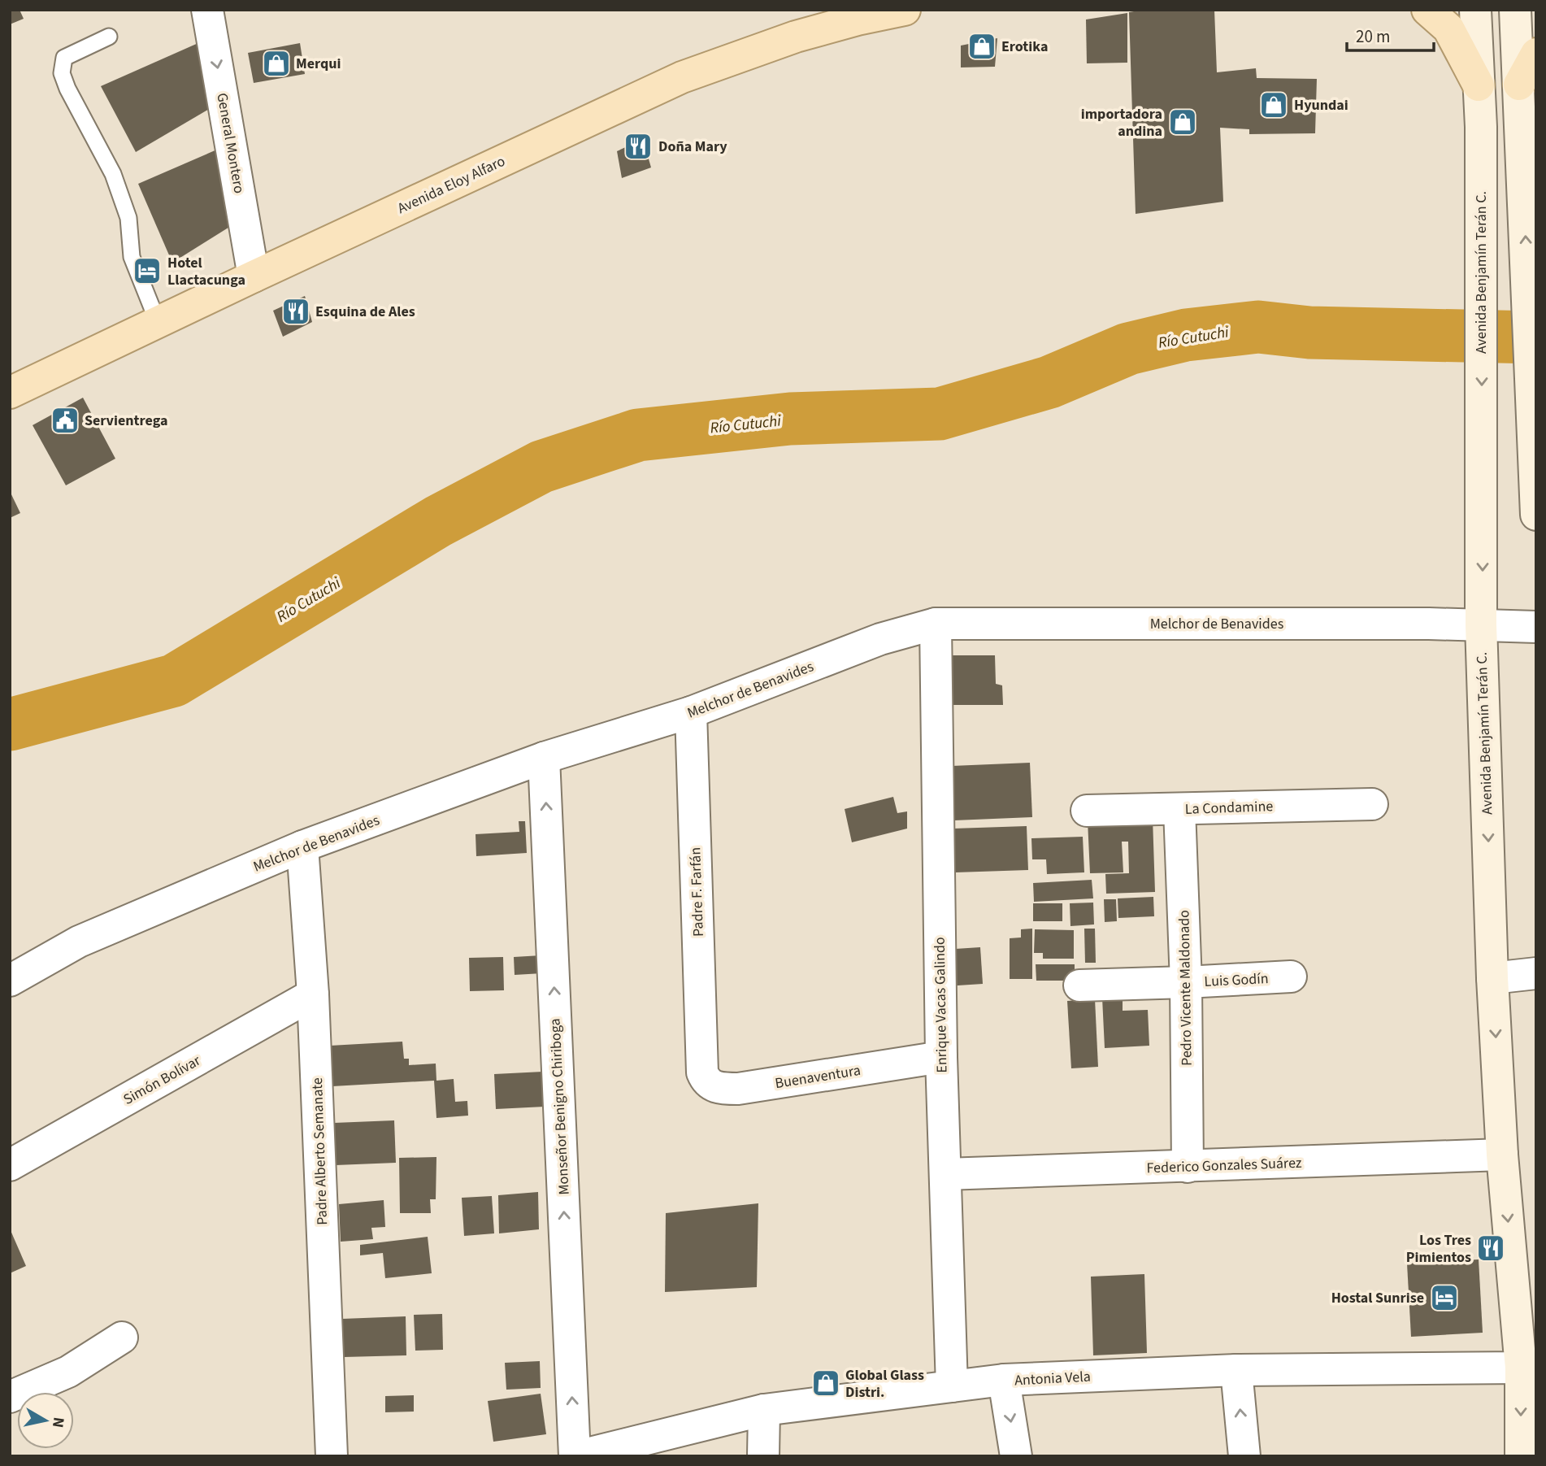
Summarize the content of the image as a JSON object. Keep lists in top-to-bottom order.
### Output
{
  "streets": {
    "main road": ["Avenida Eloy Alfaro", "Avenida Benjamín Terán C."],
    "street": [
      "General Montero",
      "Melchor de Benavides",
      "La Condamine",
      "Padre F. Farfán",
      "Luis Godín",
      "Pedro Vicente Maldonado",
      "Enrique Vacas Galindo",
      "Buenaventura",
      "Simón Bolívar",
      "Monseñor Benigno Chiriboga",
      "Padre Alberto Semanate",
      "Federico Gonzales Suárez",
      "Antonia Vela"
    ]
  },
  "crossings": [
    ["General Montero", "Avenida Eloy Alfaro"],
    ["Avenida Benjamín Terán C.", "Melchor de Benavides"],
    ["Avenida Benjamín Terán C.", "Federico Gonzales Suárez"],
    ["Avenida Benjamín Terán C.", "Antonia Vela"],
    ["Melchor de Benavides", "Padre F. Farfán"],
    ["Melchor de Benavides", "Enrique Vacas Galindo"],
    ["Melchor de Benavides", "Monseñor Benigno Chiriboga"],
    ["Melchor de Benavides", "Padre Alberto Semanate"],
    ["La Condamine", "Pedro Vicente Maldonado"],
    ["Padre F. Farfán", "Buenaventura"],
    ["Luis Godín", "Pedro Vicente Maldonado"],
    ["Pedro Vicente Maldonado", "Federico Gonzales Suárez"],
    ["Enrique Vacas Galindo", "Buenaventura"],
    ["Enrique Vacas Galindo", "Federico Gonzales Suárez"],
    ["Enrique Vacas Galindo", "Antonia Vela"],
    ["Simón Bolívar", "Padre Alberto Semanate"],
    ["Monseñor Benigno Chiriboga", "Antonia Vela"]
  ],
  "one_way": ["General Montero", "Monseñor Benigno Chiriboga"],
  "water": ["Río Cutuchi"],
  "places": {
    "shop": [
      "Erotika",
      "Merqui",
      "Hyundai",
      "importadora andina",
      "Global Glass Distri."
    ],
    "restaurant": ["Doña Mary", "Esquina de Ales", "Los Tres Pimientos"],
    "hotel": ["Hotel Llactacunga", "Hostal Sunrise"],
    "public building": ["Servientrega"]
  },
  "scale_bar": "20 m",
  "north": "right"
}
